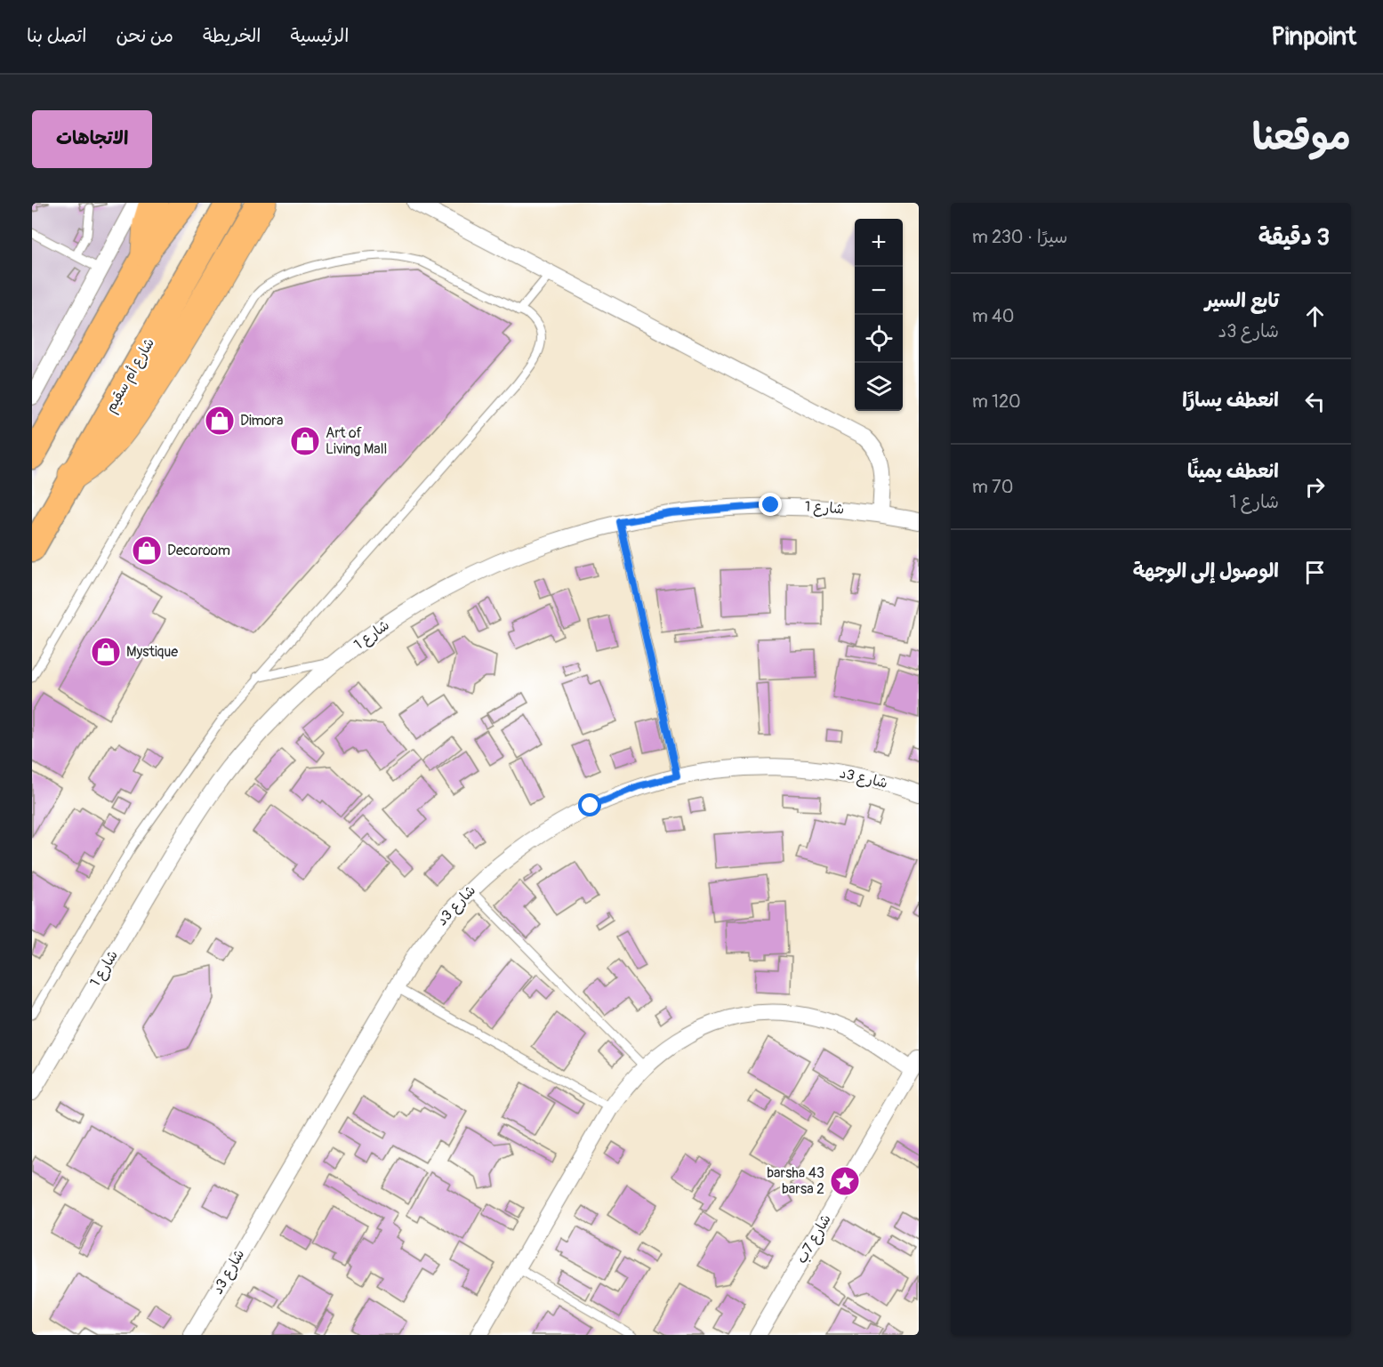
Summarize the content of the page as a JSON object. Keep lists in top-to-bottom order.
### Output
{
  "streets": {
    "main road": ["شارع أم سقيم"],
    "street": ["شارع 1", "شارع 3د", "شارع 7ب"]
  },
  "places": {
    "shop": [
      "Dimora",
      "Art of Living Mall",
      "Decoroom",
      "Mystique"
    ],
    "place": ["barsha 43 barsa 2"]
  },
  "page": {
    "header": "Pinpoint",
    "nav": [
      "الرئيسية",
      "الخريطة",
      "من نحن",
      "اتصل بنا"
    ],
    "title": "موقعنا",
    "buttons": "الاتجاهات",
    "heading": ["3 دقيقة", "سيرًا · 230 m"],
    "map_buttons": ["+", "−"],
    "list": [
      ["تابع السير", "شارع 3د", "40 m"],
      ["انعطف يسارًا", "120 m"],
      ["انعطف يمينًا", "شارع 1", "70 m"],
      "الوصول إلى الوجهة"
    ]
  }
}
